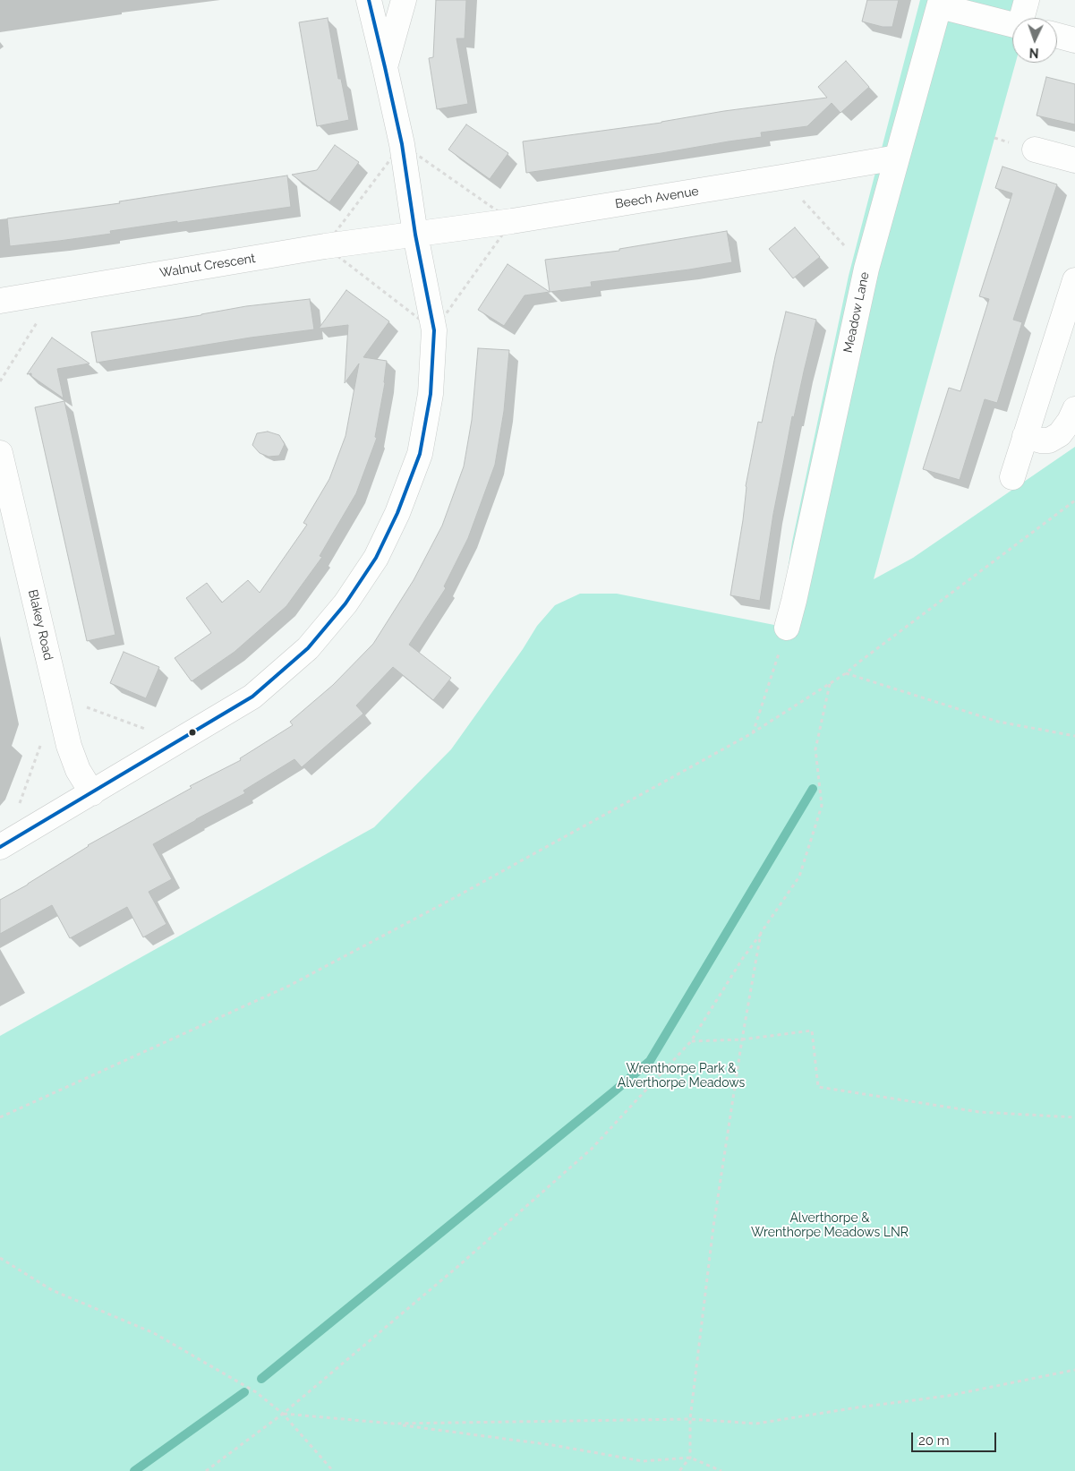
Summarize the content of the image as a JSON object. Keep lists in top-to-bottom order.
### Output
{
  "streets": {
    "street": [
      "Beech Avenue",
      "Walnut Crescent",
      "Meadow Lane",
      "Blakey Road"
    ]
  },
  "crossings": [
    ["Beech Avenue", "Walnut Crescent"],
    ["Beech Avenue", "Meadow Lane"]
  ],
  "parks": ["Wrenthorpe Park & Alverthorpe Meadows", "Alverthorpe & Wrenthorpe Meadows LNR"],
  "scale_bar": "20 m",
  "north": "bottom"
}
